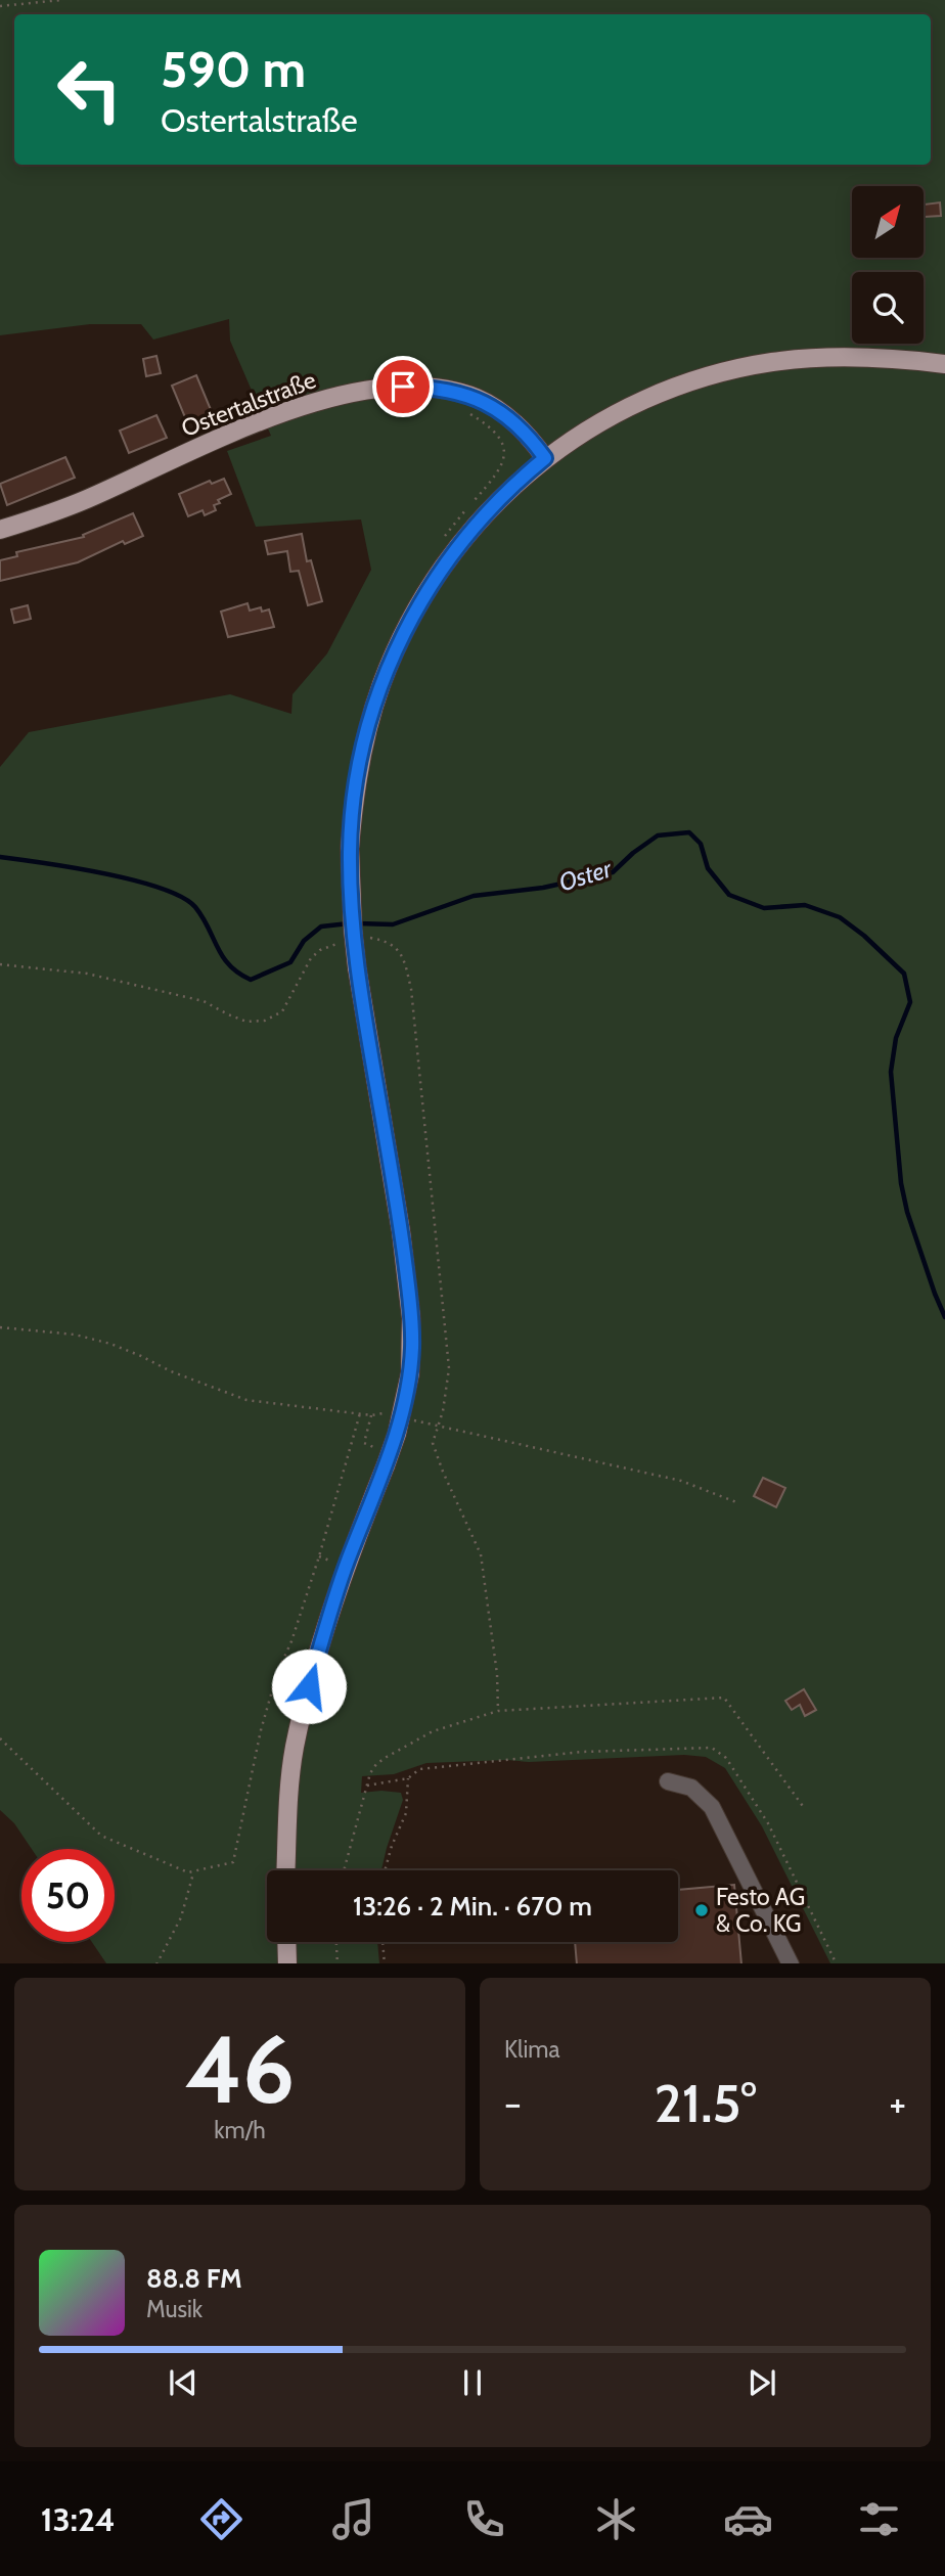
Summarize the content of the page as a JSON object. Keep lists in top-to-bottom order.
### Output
{
  "streets": {
    "main road": ["Ostertalstraße"]
  },
  "water": ["Oster"],
  "places": ["Festo AG & Co. KG"],
  "north": "top right",
  "page": {
    "turn": ["590 m", "Ostertalstraße"],
    "limit": "50",
    "trip": "13:26 · 2 Min. · 670 m",
    "tile": [
      ["46", "km/h"],
      "Klima"
    ],
    "heat": ["−", "21.5°", "+"],
    "song": ["88.8 FM", "Musik"],
    "tabs": "13:24"
  }
}
